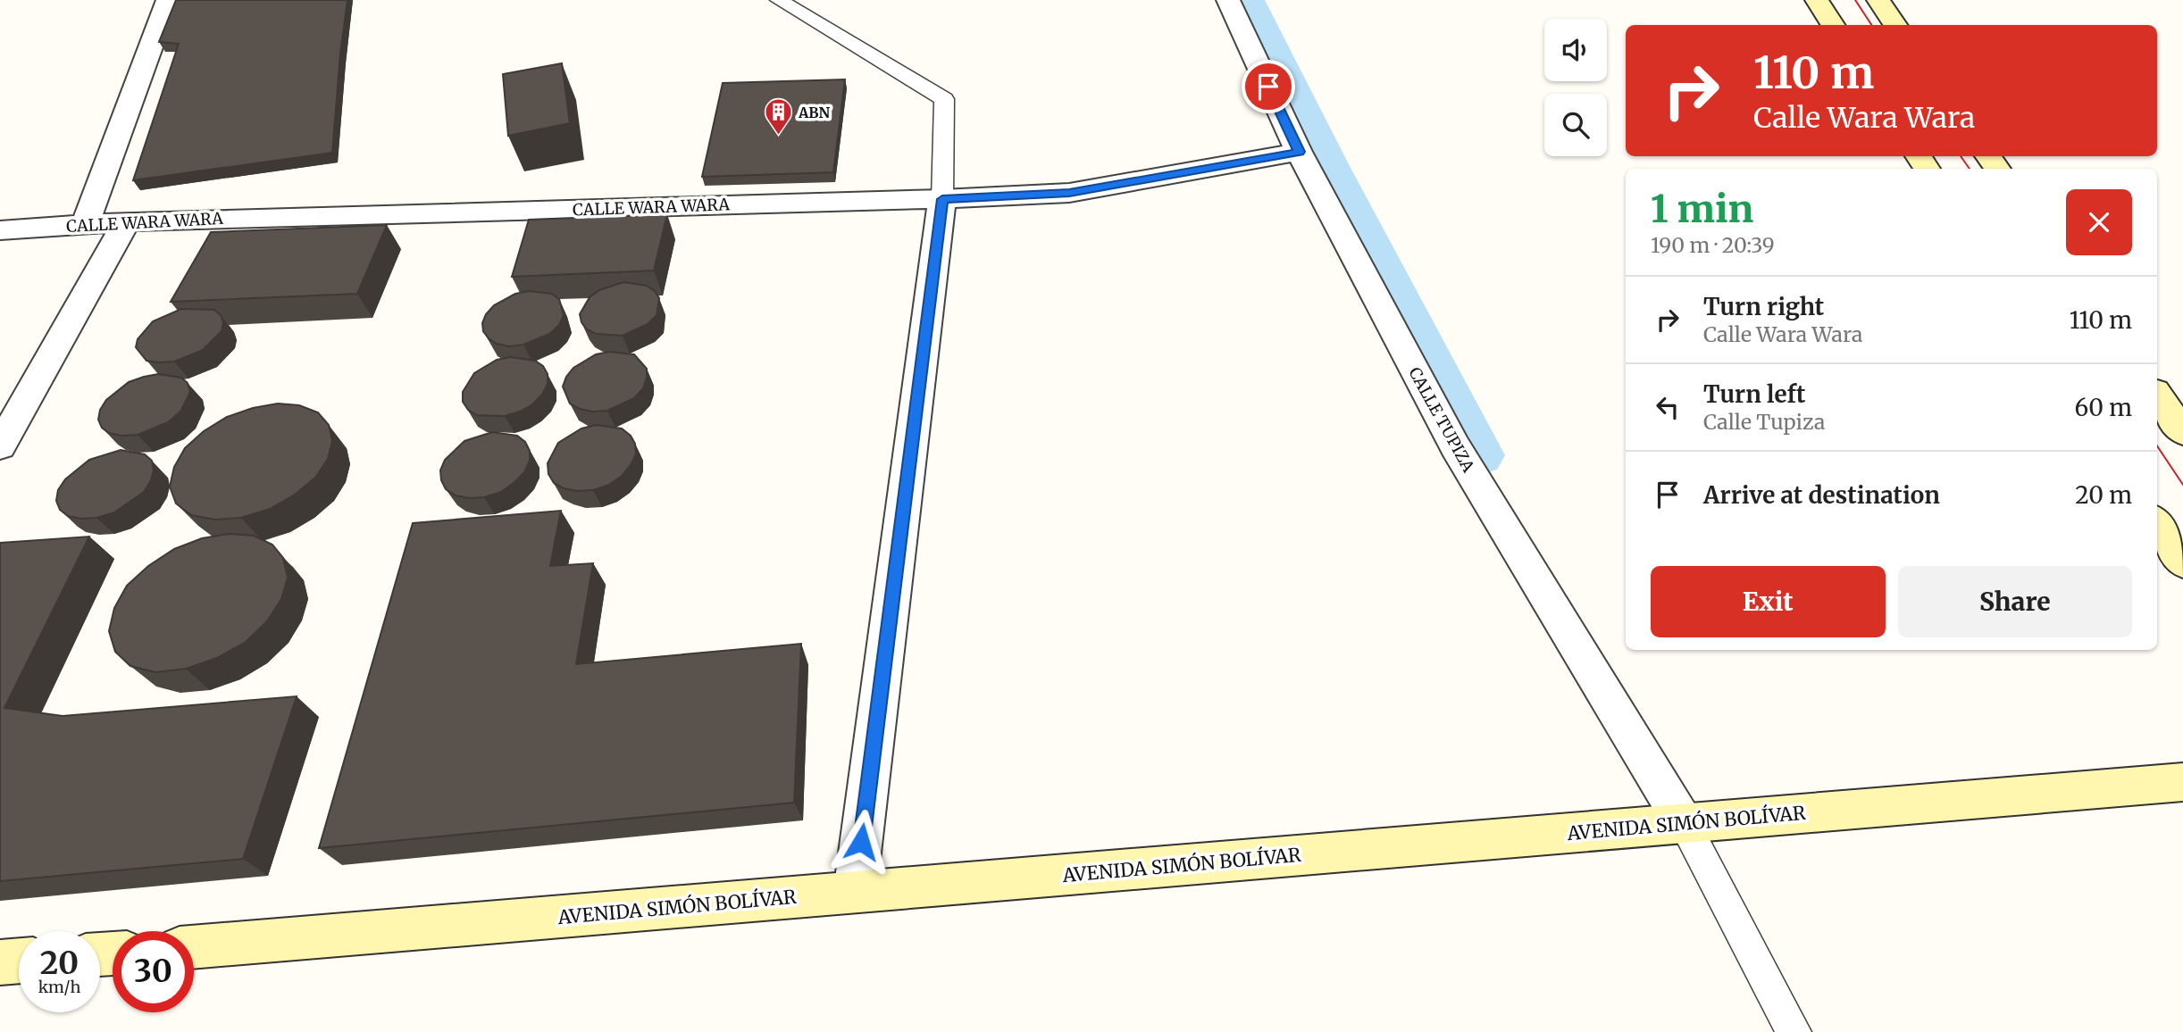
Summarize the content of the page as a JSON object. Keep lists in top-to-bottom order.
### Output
{
  "streets": {
    "street": ["CALLE WARA WARA", "CALLE TUPIZA", "AVENIDA SIMÓN BOLÍVAR"]
  },
  "crossings": [
    ["CALLE WARA WARA", "CALLE TUPIZA"],
    ["CALLE TUPIZA", "AVENIDA SIMÓN BOLÍVAR"]
  ],
  "places": {
    "building": ["ABN"]
  },
  "page": {
    "turn": ["110 m", "Calle Wara Wara"],
    "heading": ["1 min", "190 m · 20:39"],
    "list": [
      {
        "name": "Turn right",
        "note": "Calle Wara Wara",
        "value": "110 m"
      },
      {
        "name": "Turn left",
        "note": "Calle Tupiza",
        "value": "60 m"
      },
      {
        "name": "Arrive at destination",
        "value": "20 m"
      }
    ],
    "buttons": ["Exit", "Share"],
    "speed": "20 km/h",
    "limit": "30"
  }
}
